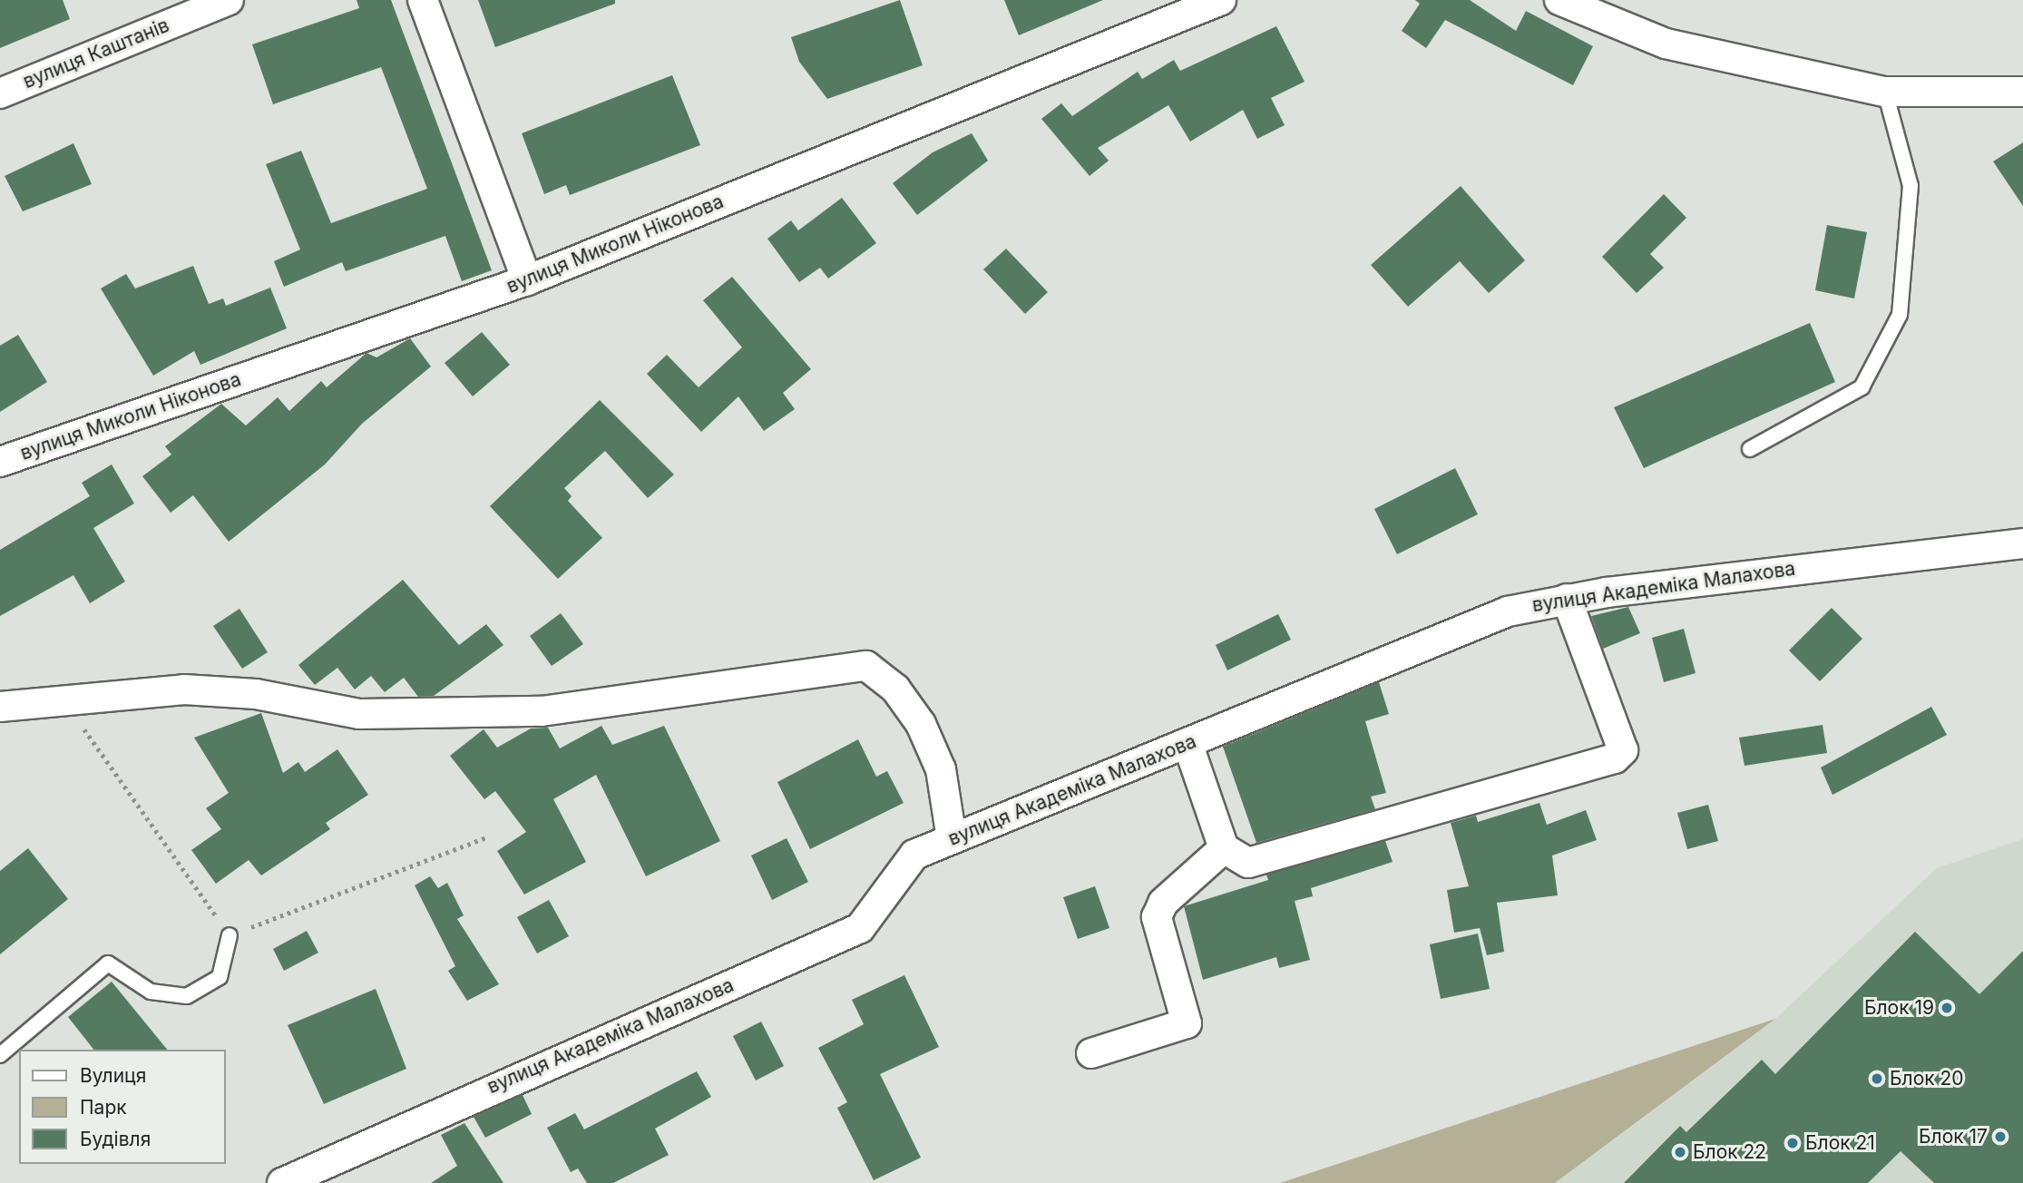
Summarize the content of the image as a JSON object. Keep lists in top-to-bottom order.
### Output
{
  "streets": {
    "street": ["вулиця Каштанів", "вулиця Миколи Ніконова", "вулиця Академіка Малахова"]
  },
  "places": [
    "Блок 19",
    "Блок 20",
    "Блок 17",
    "Блок 21",
    "Блок 22"
  ],
  "legend": ["Вулиця", "Парк", "Будівля"]
}
